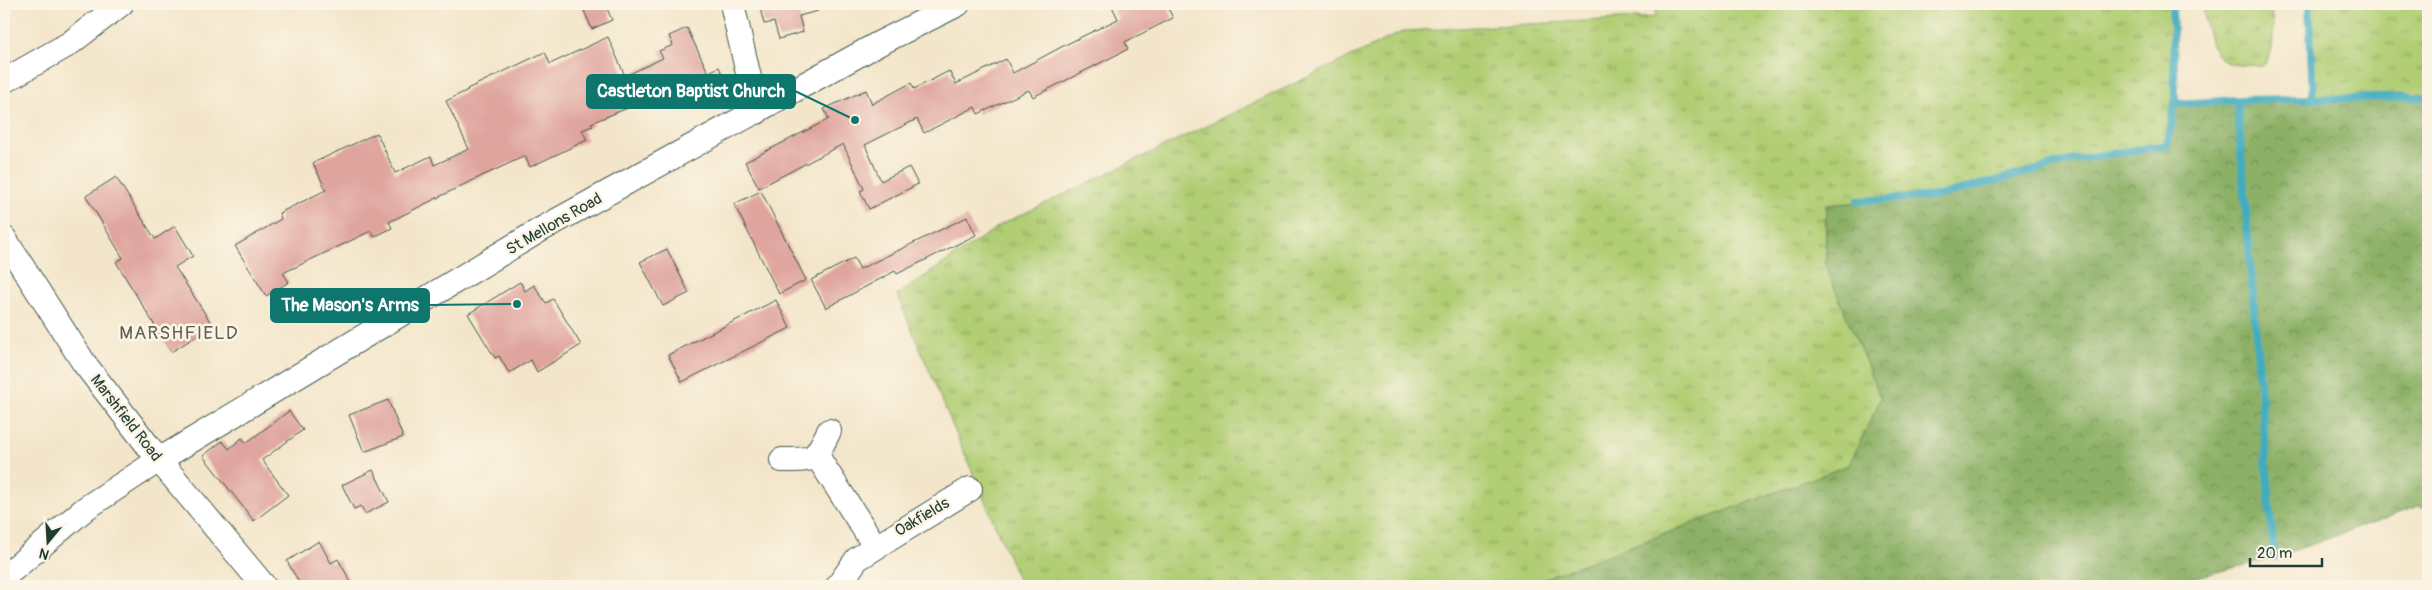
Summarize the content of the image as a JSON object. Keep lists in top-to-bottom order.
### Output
{
  "streets": {
    "street": ["St Mellons Road", "Marshfield Road", "Oakfields"]
  },
  "crossings": [
    ["St Mellons Road", "Marshfield Road"]
  ],
  "districts": ["MARSHFIELD"],
  "places": ["Castleton Baptist Church", "The Mason's Arms"],
  "scale_bar": "20 m",
  "north": "bottom"
}
